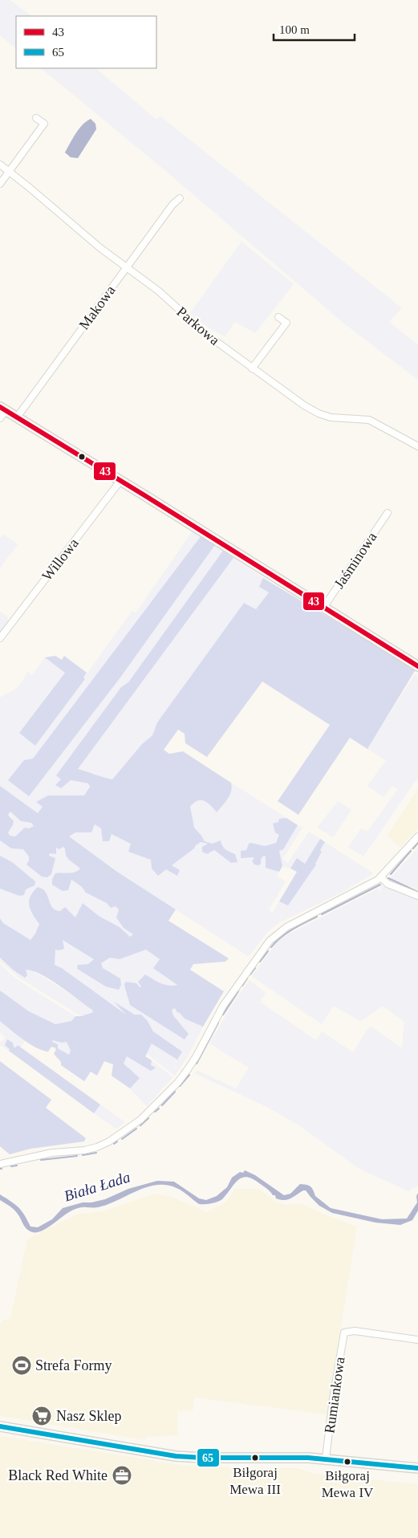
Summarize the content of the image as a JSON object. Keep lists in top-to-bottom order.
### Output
{
  "streets": {
    "street": [
      "Makowa",
      "Parkowa",
      "Willowa",
      "Jaśminowa",
      "Rumiankowa"
    ]
  },
  "crossings": [
    ["Makowa", "Parkowa"]
  ],
  "water": ["Biała Łada"],
  "places": {
    "sports": ["Strefa Formy"],
    "supermarket": ["Nasz Sklep"],
    "other": ["Biłgoraj Mewa III", "Biłgoraj Mewa IV"],
    "office": ["Black Red White"]
  },
  "lines": ["transit line 43", "transit line 65"],
  "legend": ["43", "65"],
  "scale_bar": "100 m"
}
